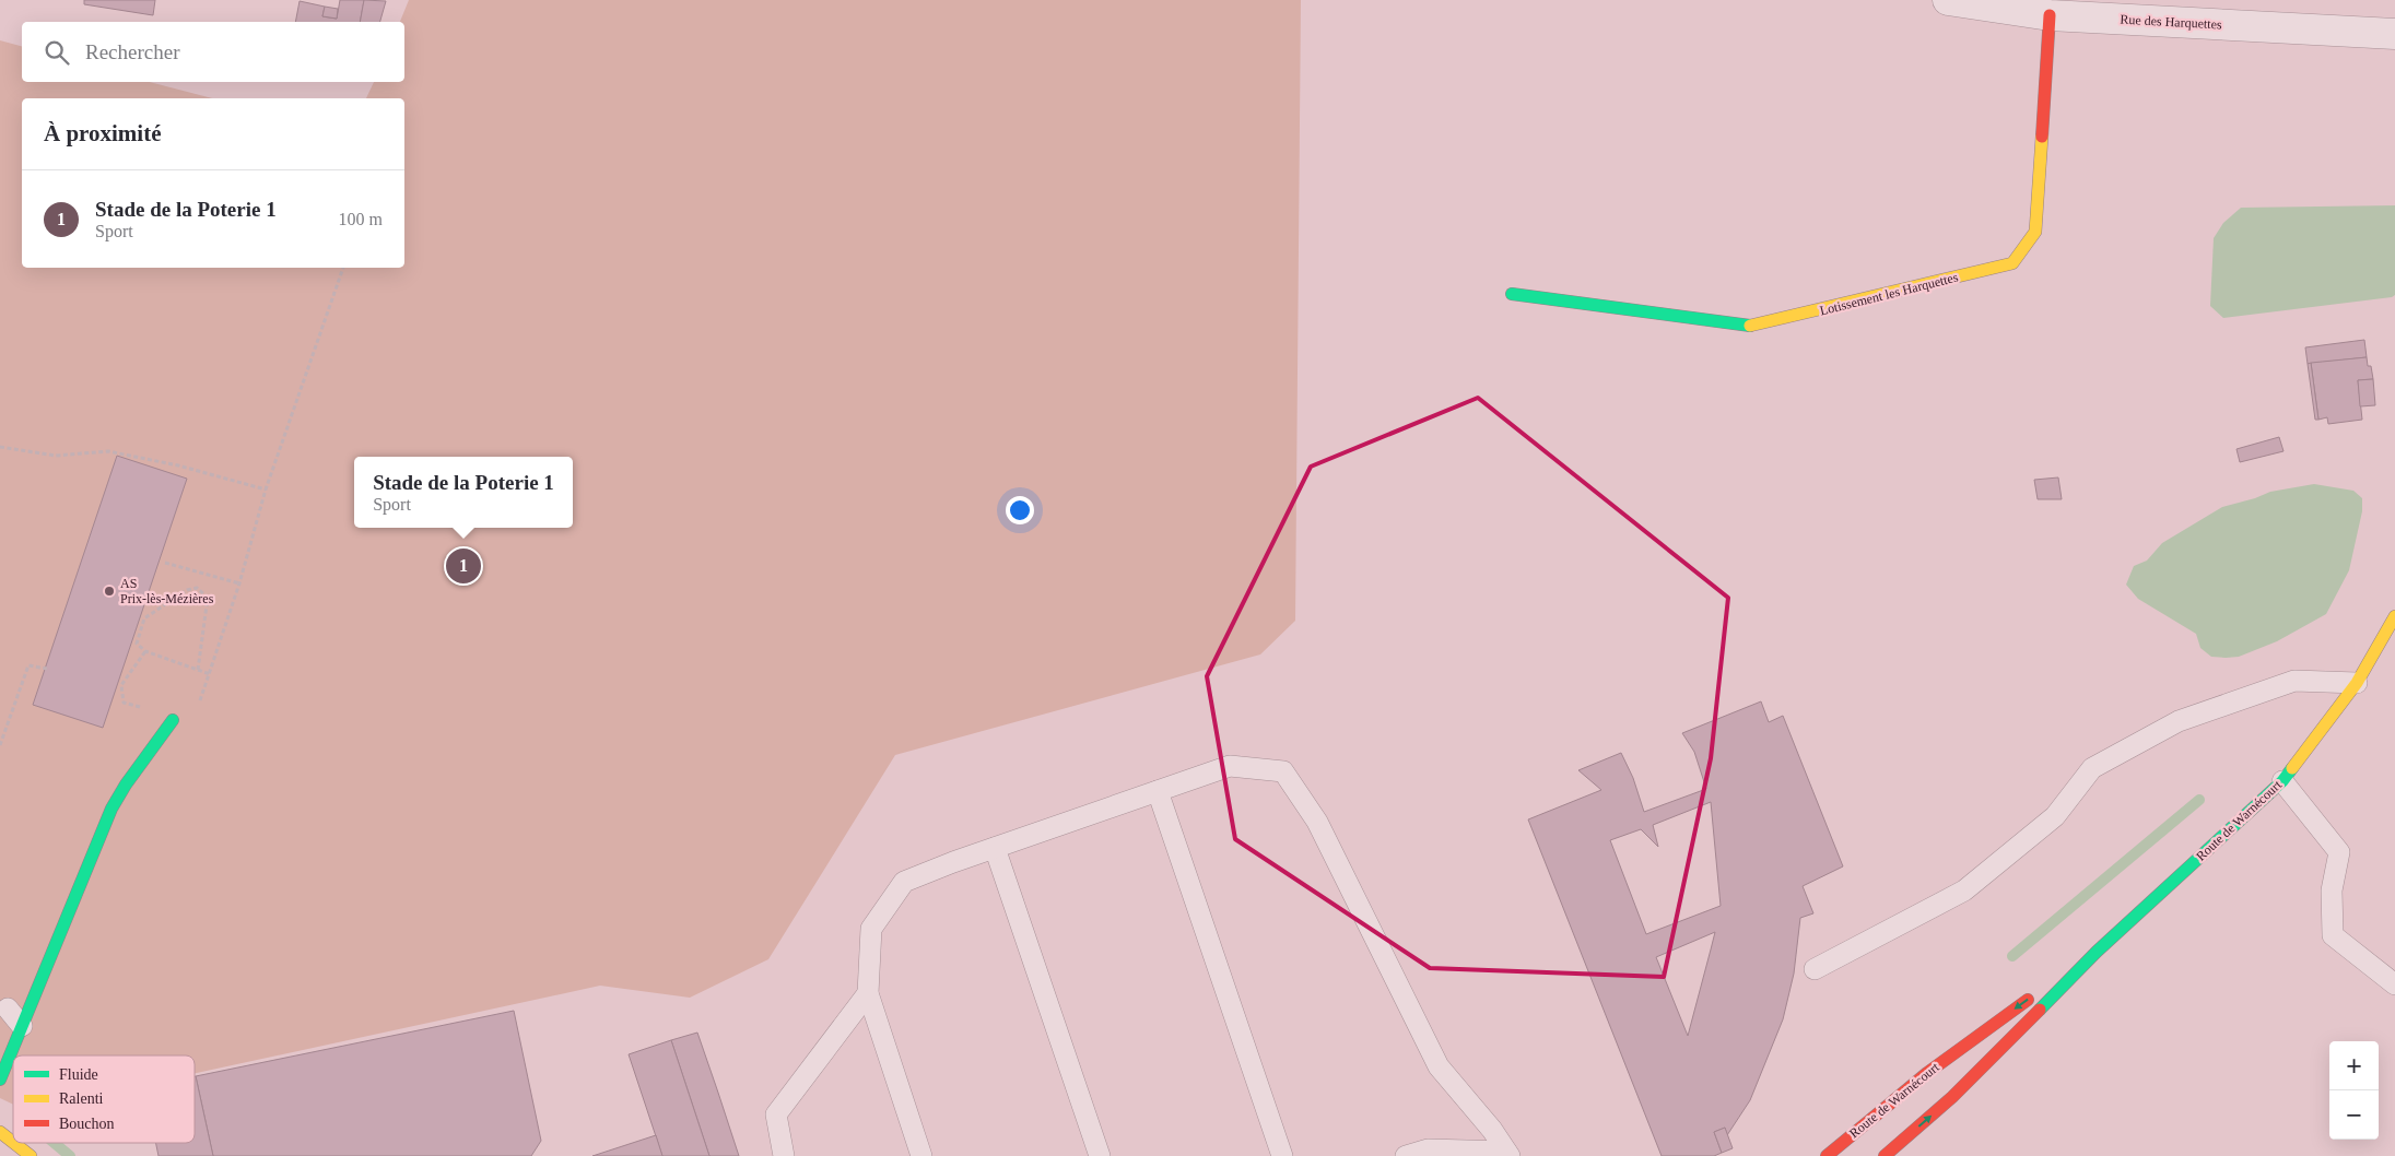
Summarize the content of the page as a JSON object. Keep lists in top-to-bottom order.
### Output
{
  "streets": {
    "street": ["Rue des Harquettes", "Lotissement les Harquettes", "Route de Warnécourt"]
  },
  "crossings": [
    ["Rue des Harquettes", "Lotissement les Harquettes"]
  ],
  "places": ["AS Prix-lès-Mézières"],
  "legend": ["Fluide", "Ralenti", "Bouchon"],
  "page": {
    "search": "Rechercher",
    "heading": "À proximité",
    "list": [
      {
        "mark": "1",
        "name": "Stade de la Poterie 1",
        "note": "Sport",
        "value": "100 m"
      }
    ],
    "popup": ["Stade de la Poterie 1", "Sport"],
    "pins": "1",
    "map_buttons": ["+", "−"]
  }
}
